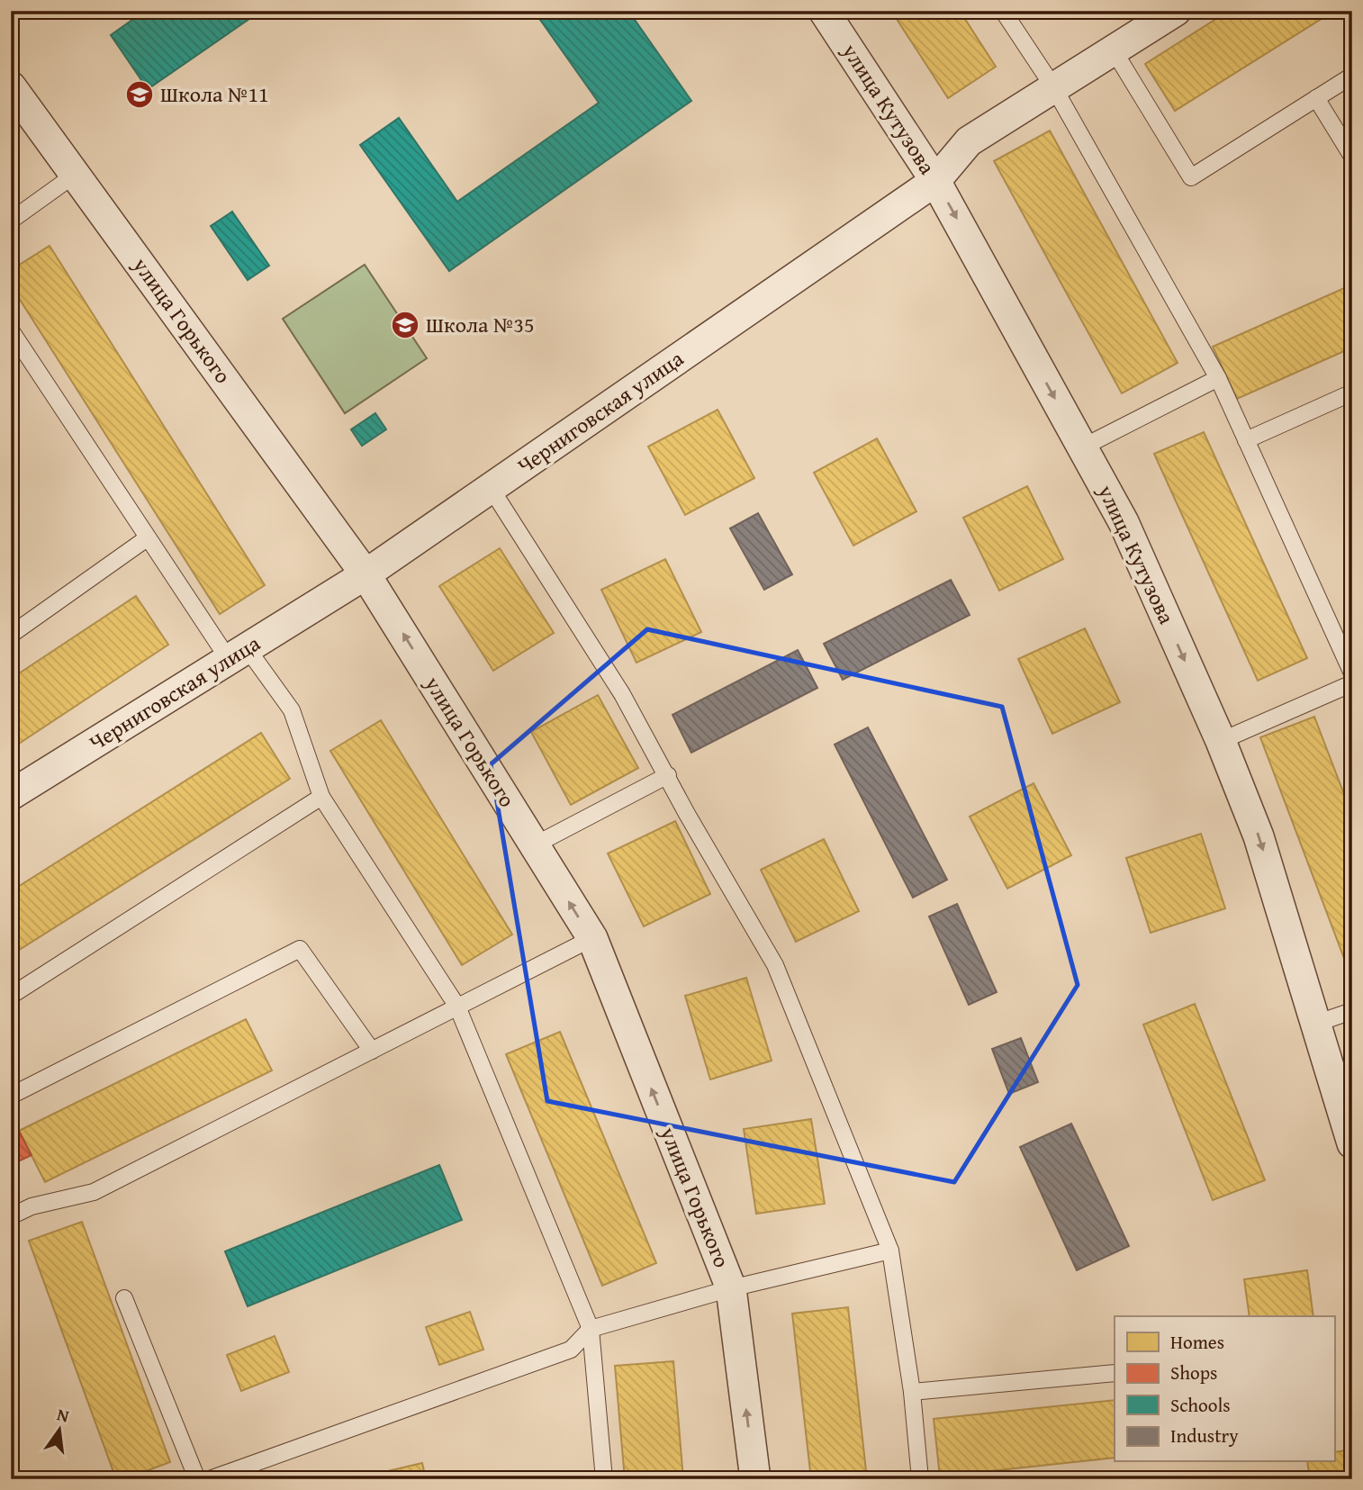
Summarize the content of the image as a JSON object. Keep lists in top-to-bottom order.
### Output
{
  "streets": {
    "street": ["улица Кутузова", "улица Горького", "Черниговская улица"]
  },
  "crossings": [
    ["улица Кутузова", "Черниговская улица"],
    ["улица Горького", "Черниговская улица"]
  ],
  "one_way": ["улица Кутузова", "улица Горького"],
  "places": {
    "school or university": ["Школа №11", "Школа №35"]
  },
  "legend": [
    "Homes",
    "Shops",
    "Schools",
    "Industry"
  ],
  "north": "top"
}
